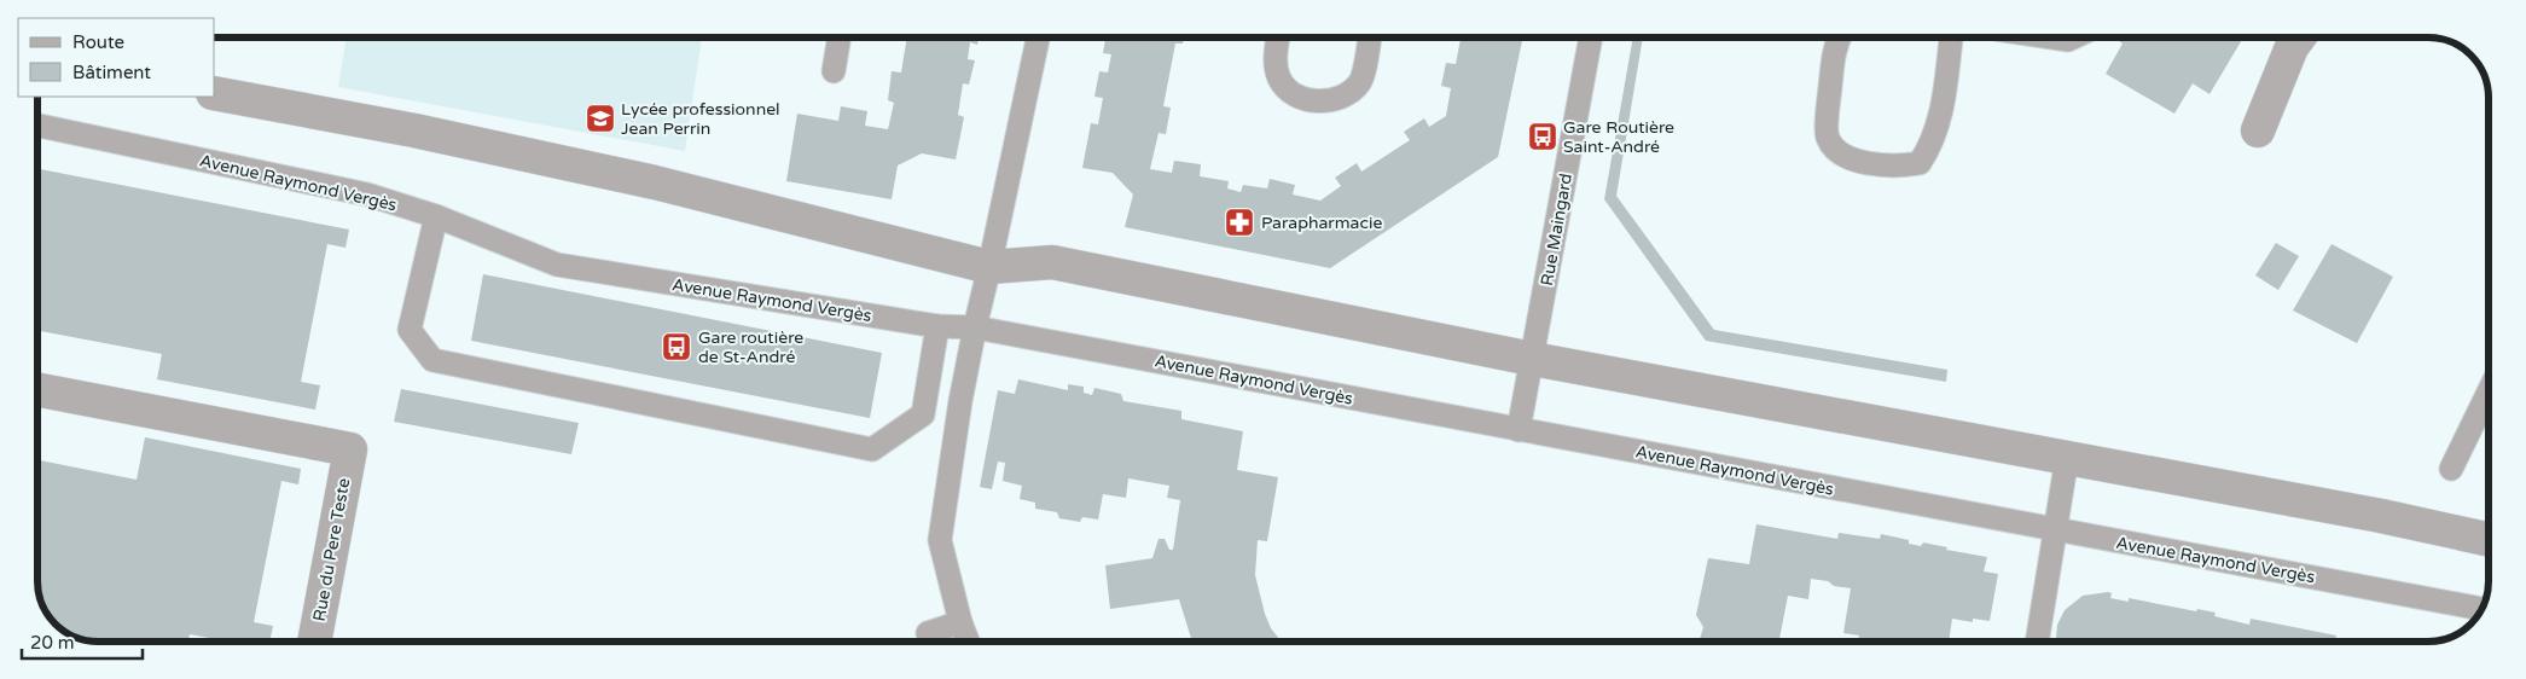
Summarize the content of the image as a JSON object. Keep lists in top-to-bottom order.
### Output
{
  "streets": {
    "street": ["Rue du Pere Teste"],
    "lane": ["Avenue Raymond Vergès", "Rue Maingard"]
  },
  "crossings": [
    ["Avenue Raymond Vergès", "Rue Maingard"]
  ],
  "places": {
    "school or university": ["Lycée professionnel Jean Perrin"],
    "bus stop": ["Gare Routière Saint-André", "Gare routière de St-André"],
    "pharmacy": ["Parapharmacie"]
  },
  "legend": ["Route", "Bâtiment"],
  "scale_bar": "20 m"
}
